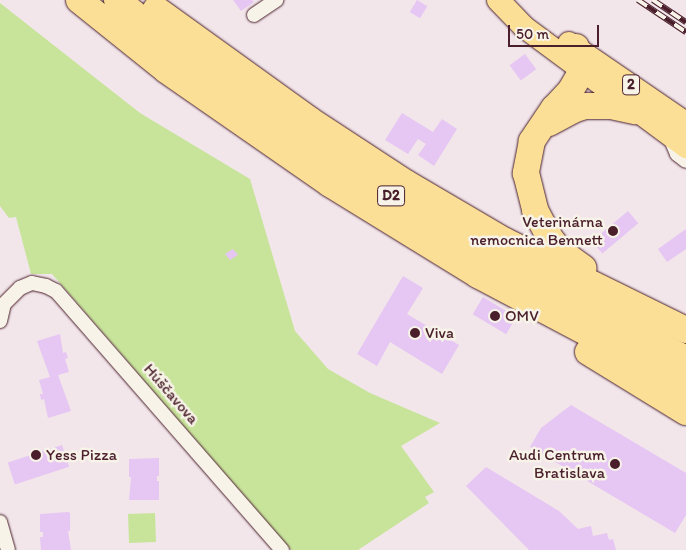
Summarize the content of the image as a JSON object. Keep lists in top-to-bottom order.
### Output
{
  "streets": {
    "highway": ["D2"],
    "main road": ["2"],
    "street": ["Húščavova"]
  },
  "places": [
    "Veterinárna nemocnica Bennett",
    "OMV",
    "Viva",
    "Yess Pizza",
    "Audi Centrum Bratislava"
  ],
  "scale_bar": "50 m"
}
